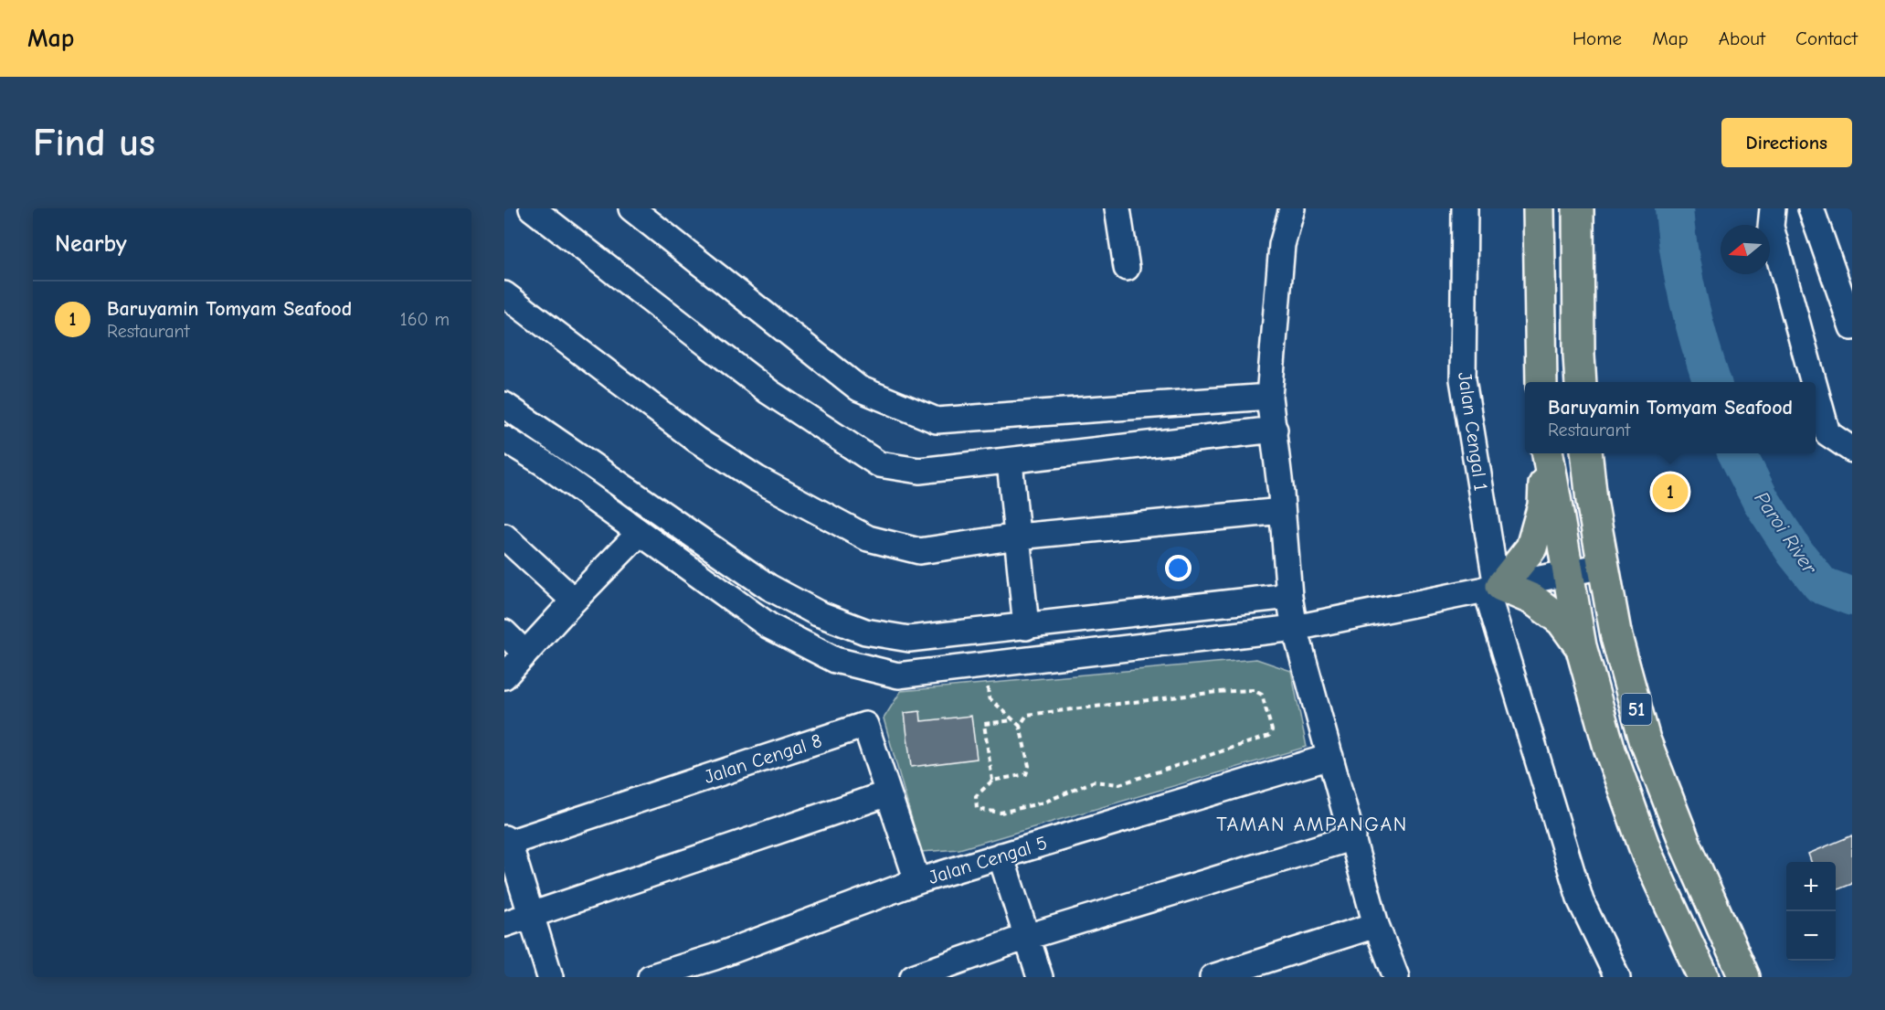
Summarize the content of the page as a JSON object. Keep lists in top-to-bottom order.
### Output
{
  "streets": {
    "highway": ["51"],
    "street": ["Jalan Cengal 1", "Jalan Cengal 8", "Jalan Cengal 5"]
  },
  "crossings": [
    ["Jalan Cengal 8", "Jalan Cengal 5"]
  ],
  "districts": ["TAMAN AMPANGAN"],
  "water": ["Paroi River"],
  "north": "left",
  "page": {
    "header": "Map",
    "nav": [
      "Home",
      "Map",
      "About",
      "Contact"
    ],
    "buttons": "Directions",
    "title": "Find us",
    "heading": "Nearby",
    "list": [
      {
        "mark": "1",
        "name": "Baruyamin Tomyam Seafood",
        "note": "Restaurant",
        "value": "160 m"
      }
    ],
    "popup": ["Baruyamin Tomyam Seafood", "Restaurant"],
    "pins": "1",
    "map_buttons": ["+", "−"]
  }
}
